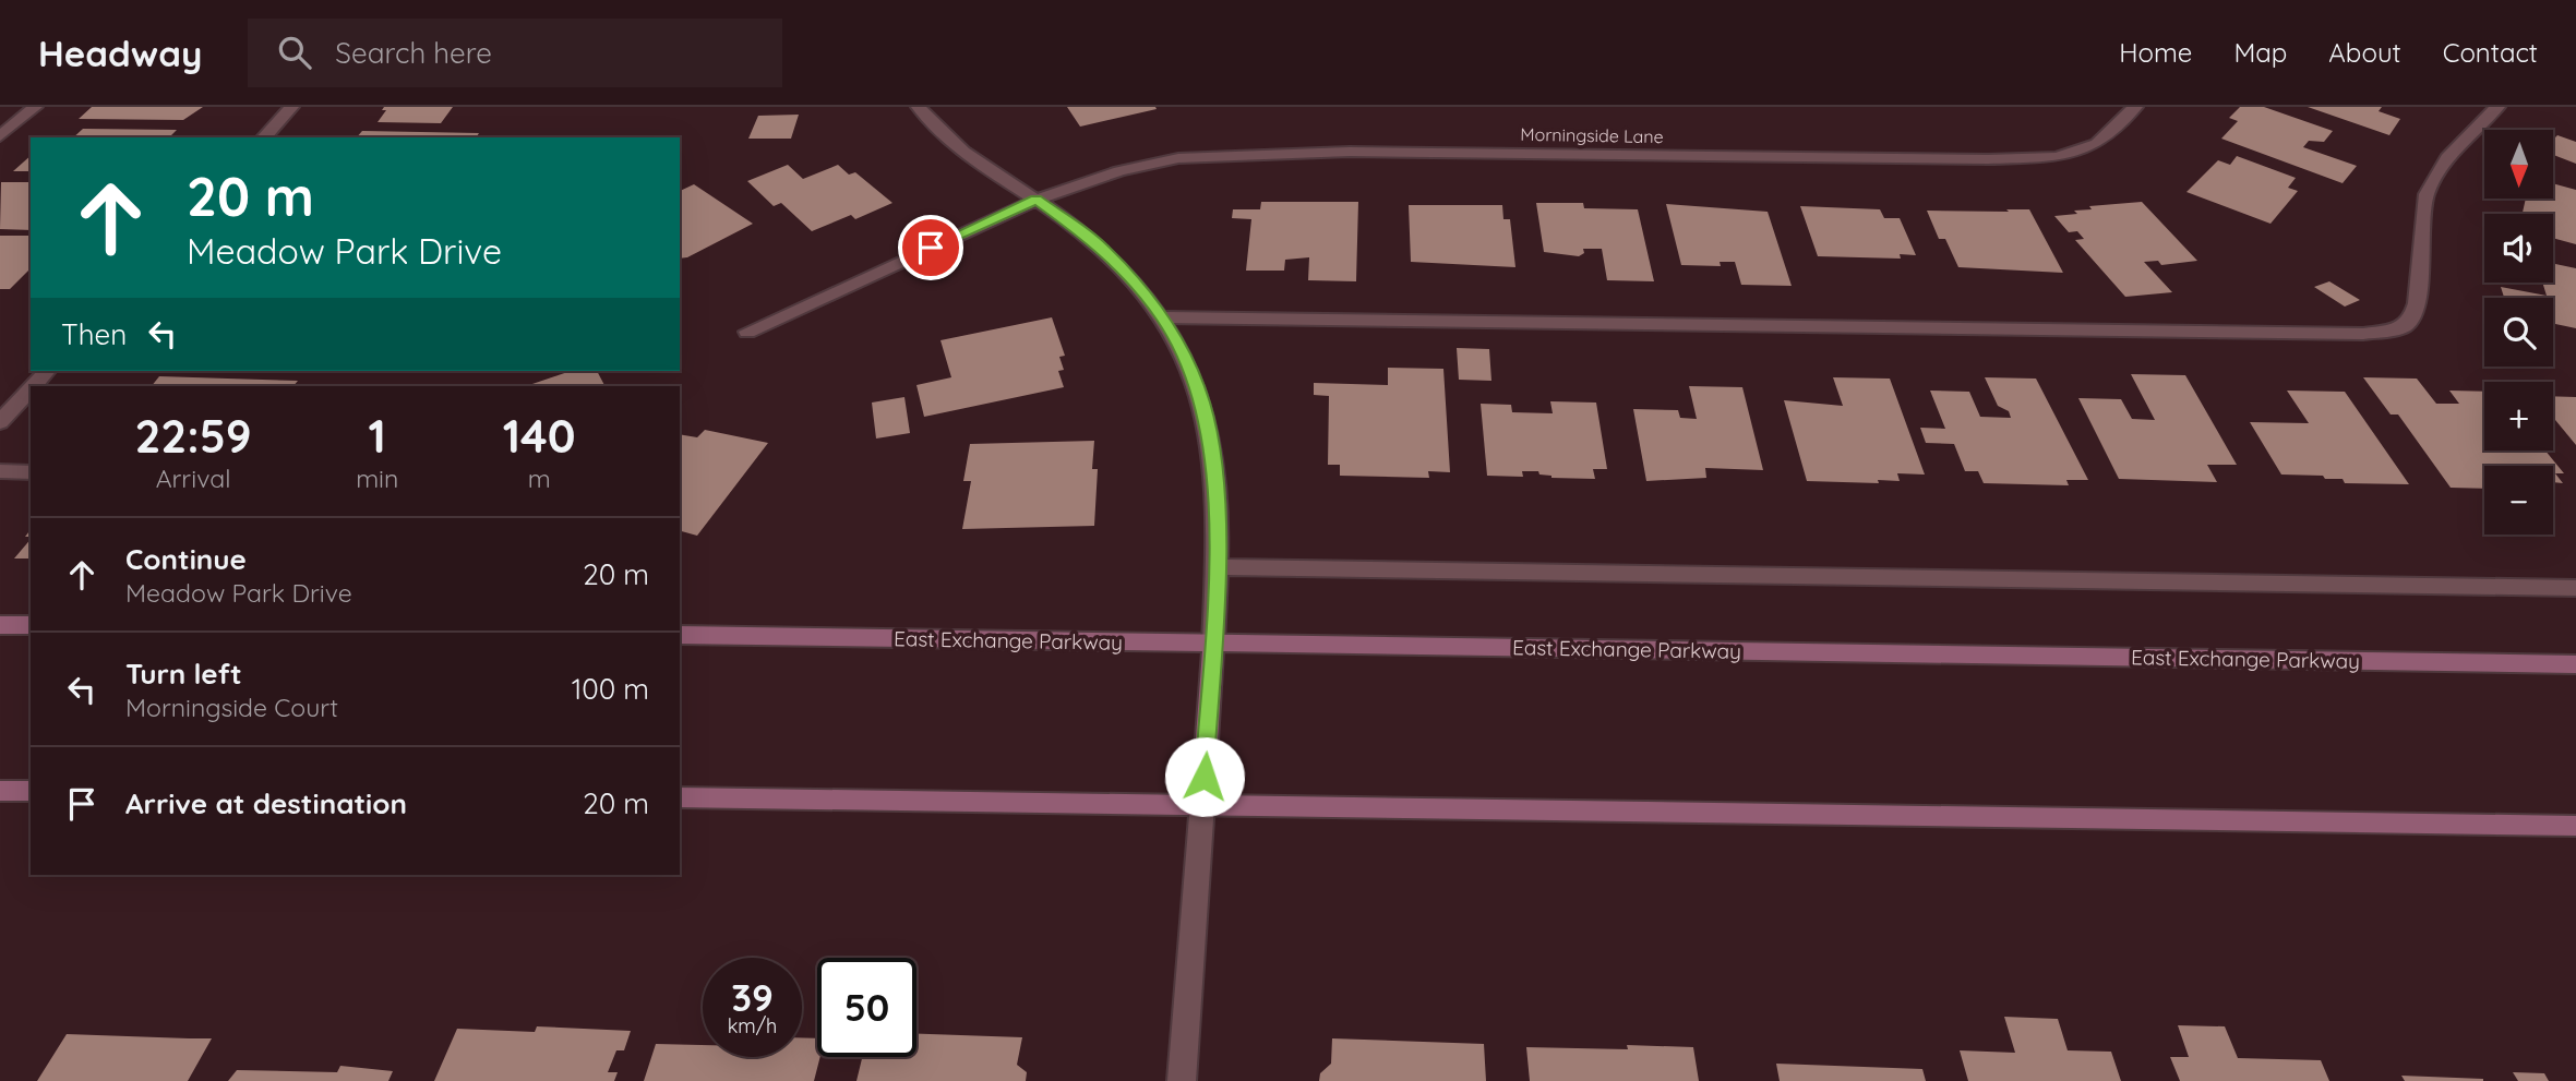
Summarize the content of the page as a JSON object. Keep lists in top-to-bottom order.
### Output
{
  "streets": {
    "main road": ["East Exchange Parkway"],
    "street": ["Morningside Lane"]
  },
  "north": "bottom",
  "page": {
    "header": "Headway",
    "search": "Search here",
    "nav": [
      "Home",
      "Map",
      "About",
      "Contact"
    ],
    "map_buttons": ["+", "−"],
    "turn": ["20 m", "Meadow Park Drive"],
    "then": "Then",
    "eta": [
      "22:59",
      "Arrival",
      "1",
      "min",
      "140",
      "m"
    ],
    "list": [
      {
        "name": "Continue",
        "note": "Meadow Park Drive",
        "value": "20 m"
      },
      {
        "name": "Turn left",
        "note": "Morningside Court",
        "value": "100 m"
      },
      {
        "name": "Arrive at destination",
        "value": "20 m"
      }
    ],
    "speed": "39 km/h",
    "limit": "50"
  }
}
